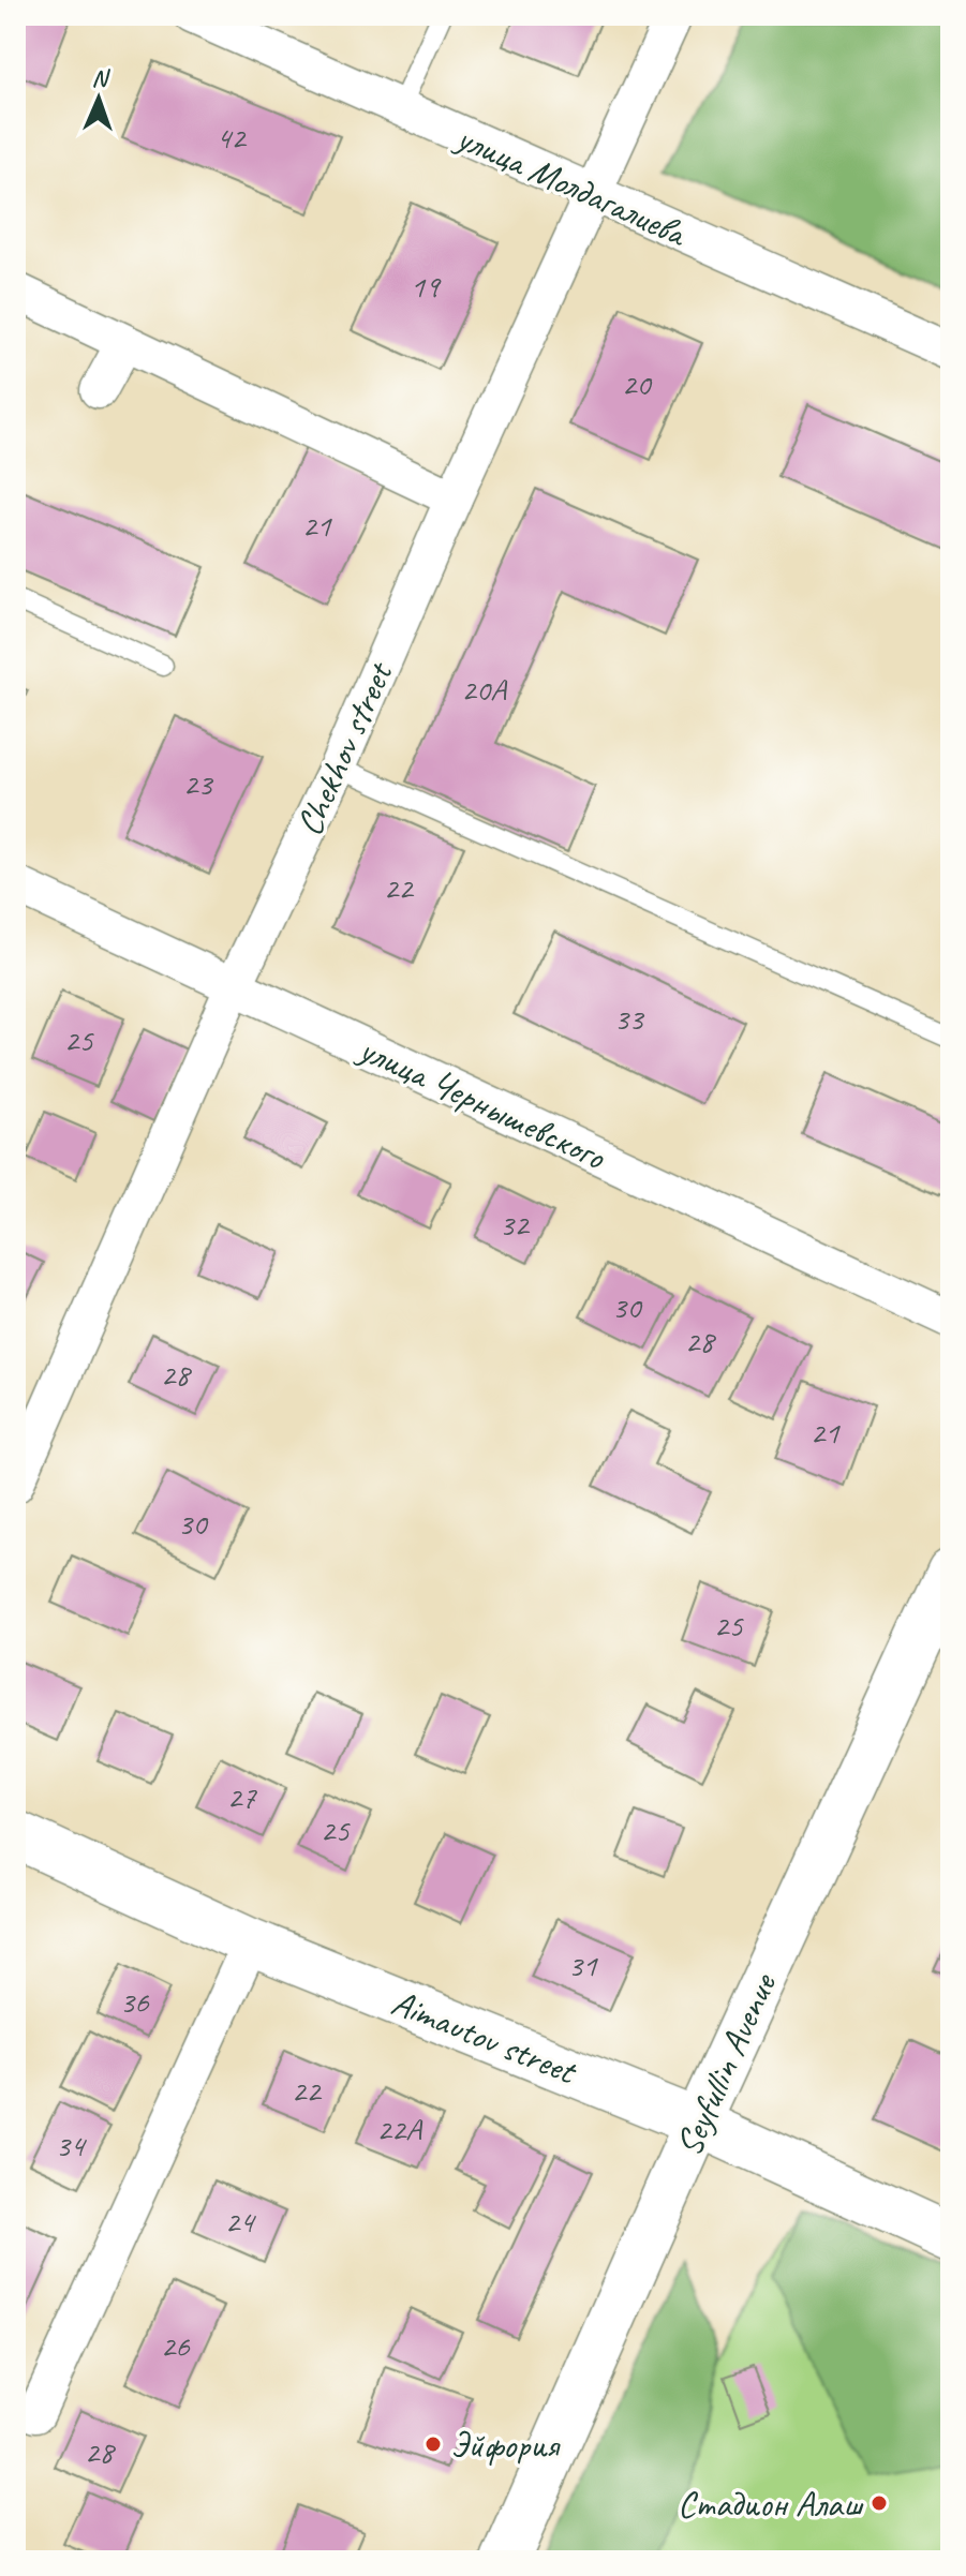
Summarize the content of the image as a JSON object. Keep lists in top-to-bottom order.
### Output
{
  "streets": {
    "main road": ["Aimautov street", "Seyfullin Avenue"],
    "street": ["улица Молдагалиева", "Chekhov street", "улица Чернышевского"]
  },
  "crossings": [
    ["улица Молдагалиева", "Chekhov street"],
    ["Chekhov street", "улица Чернышевского"],
    ["Aimautov street", "Seyfullin Avenue"]
  ],
  "places": ["Эйфория", "Стадион Алаш"],
  "house_numbers": [
    "42",
    "19",
    "20",
    "21",
    "20А",
    "23",
    "22",
    "33",
    "25",
    "32",
    "30",
    "28",
    "28",
    "21",
    "30",
    "25",
    "27",
    "25",
    "31",
    "36",
    "22",
    "22А",
    "34",
    "24",
    "26",
    "28"
  ],
  "north": "top"
}
